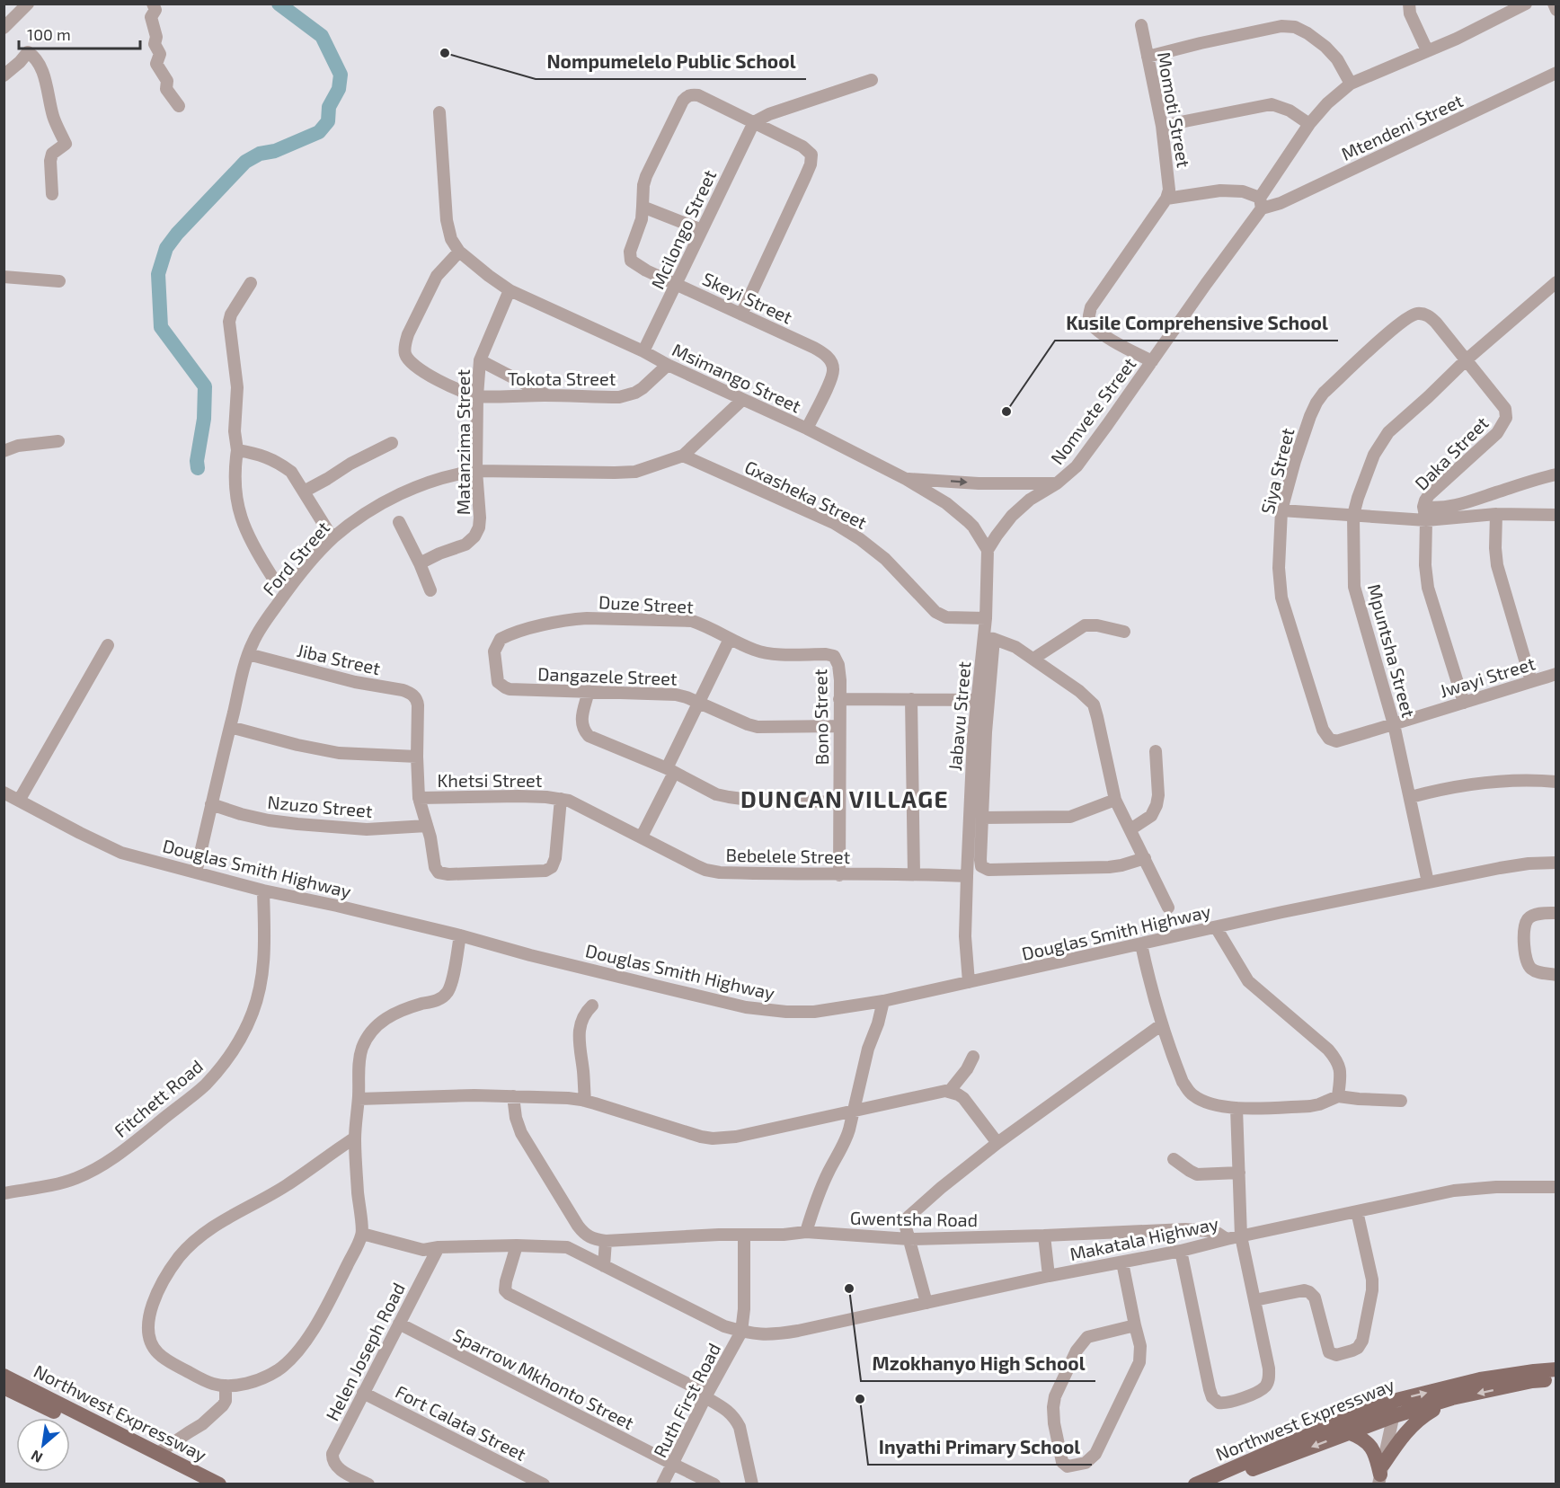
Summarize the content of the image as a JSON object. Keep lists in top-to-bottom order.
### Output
{
  "streets": {
    "main road": ["Northwest Expressway"],
    "street": [
      "Momoti Street",
      "Mtendeni Street",
      "Mcilongo Street",
      "Skeyi Street",
      "Msimango Street",
      "Tokota Street",
      "Nomvete Street",
      "Matanzima Street",
      "Daka Street",
      "Siya Street",
      "Gxasheka Street",
      "Ford Street",
      "Duze Street",
      "Mpuntsha Street",
      "Jiba Street",
      "Dangazele Street",
      "Jwayi Street",
      "Jabavu Street",
      "Bono Street",
      "Khetsi Street",
      "Nzuzo Street",
      "Bebelele Street",
      "Douglas Smith Highway",
      "Fitchett Road",
      "Gwentsha Road",
      "Makatala Highway",
      "Helen Joseph Road",
      "Sparrow Mkhonto Street",
      "Ruth First Road",
      "Fort Calata Street"
    ]
  },
  "crossings": [
    ["Mtendeni Street", "Nomvete Street"],
    ["Mcilongo Street", "Skeyi Street"],
    ["Mcilongo Street", "Msimango Street"],
    ["Skeyi Street", "Msimango Street"],
    ["Msimango Street", "Tokota Street"],
    ["Msimango Street", "Nomvete Street"],
    ["Msimango Street", "Matanzima Street"],
    ["Msimango Street", "Ford Street"],
    ["Msimango Street", "Jabavu Street"],
    ["Tokota Street", "Matanzima Street"],
    ["Matanzima Street", "Ford Street"],
    ["Daka Street", "Siya Street"],
    ["Daka Street", "Mpuntsha Street"],
    ["Daka Street", "Jwayi Street"],
    ["Siya Street", "Mpuntsha Street"],
    ["Siya Street", "Jwayi Street"],
    ["Gxasheka Street", "Ford Street"],
    ["Gxasheka Street", "Jabavu Street"],
    ["Ford Street", "Jiba Street"],
    ["Ford Street", "Nzuzo Street"],
    ["Ford Street", "Douglas Smith Highway"],
    ["Duze Street", "Dangazele Street"],
    ["Duze Street", "Bono Street"],
    ["Mpuntsha Street", "Jwayi Street"],
    ["Mpuntsha Street", "Douglas Smith Highway"],
    ["Dangazele Street", "Bono Street"],
    ["Jabavu Street", "Bebelele Street"],
    ["Jabavu Street", "Douglas Smith Highway"],
    ["Bono Street", "Bebelele Street"],
    ["Khetsi Street", "Bebelele Street"],
    ["Douglas Smith Highway", "Fitchett Road"],
    ["Gwentsha Road", "Makatala Highway"],
    ["Makatala Highway", "Helen Joseph Road"],
    ["Makatala Highway", "Ruth First Road"],
    ["Helen Joseph Road", "Sparrow Mkhonto Street"],
    ["Helen Joseph Road", "Fort Calata Street"],
    ["Sparrow Mkhonto Street", "Ruth First Road"]
  ],
  "districts": ["DUNCAN VILLAGE"],
  "places": [
    "Nompumelelo Public School",
    "Kusile Comprehensive School",
    "Mzokhanyo High School",
    "Inyathi Primary School"
  ],
  "scale_bar": "100 m",
  "north": "bottom left"
}
